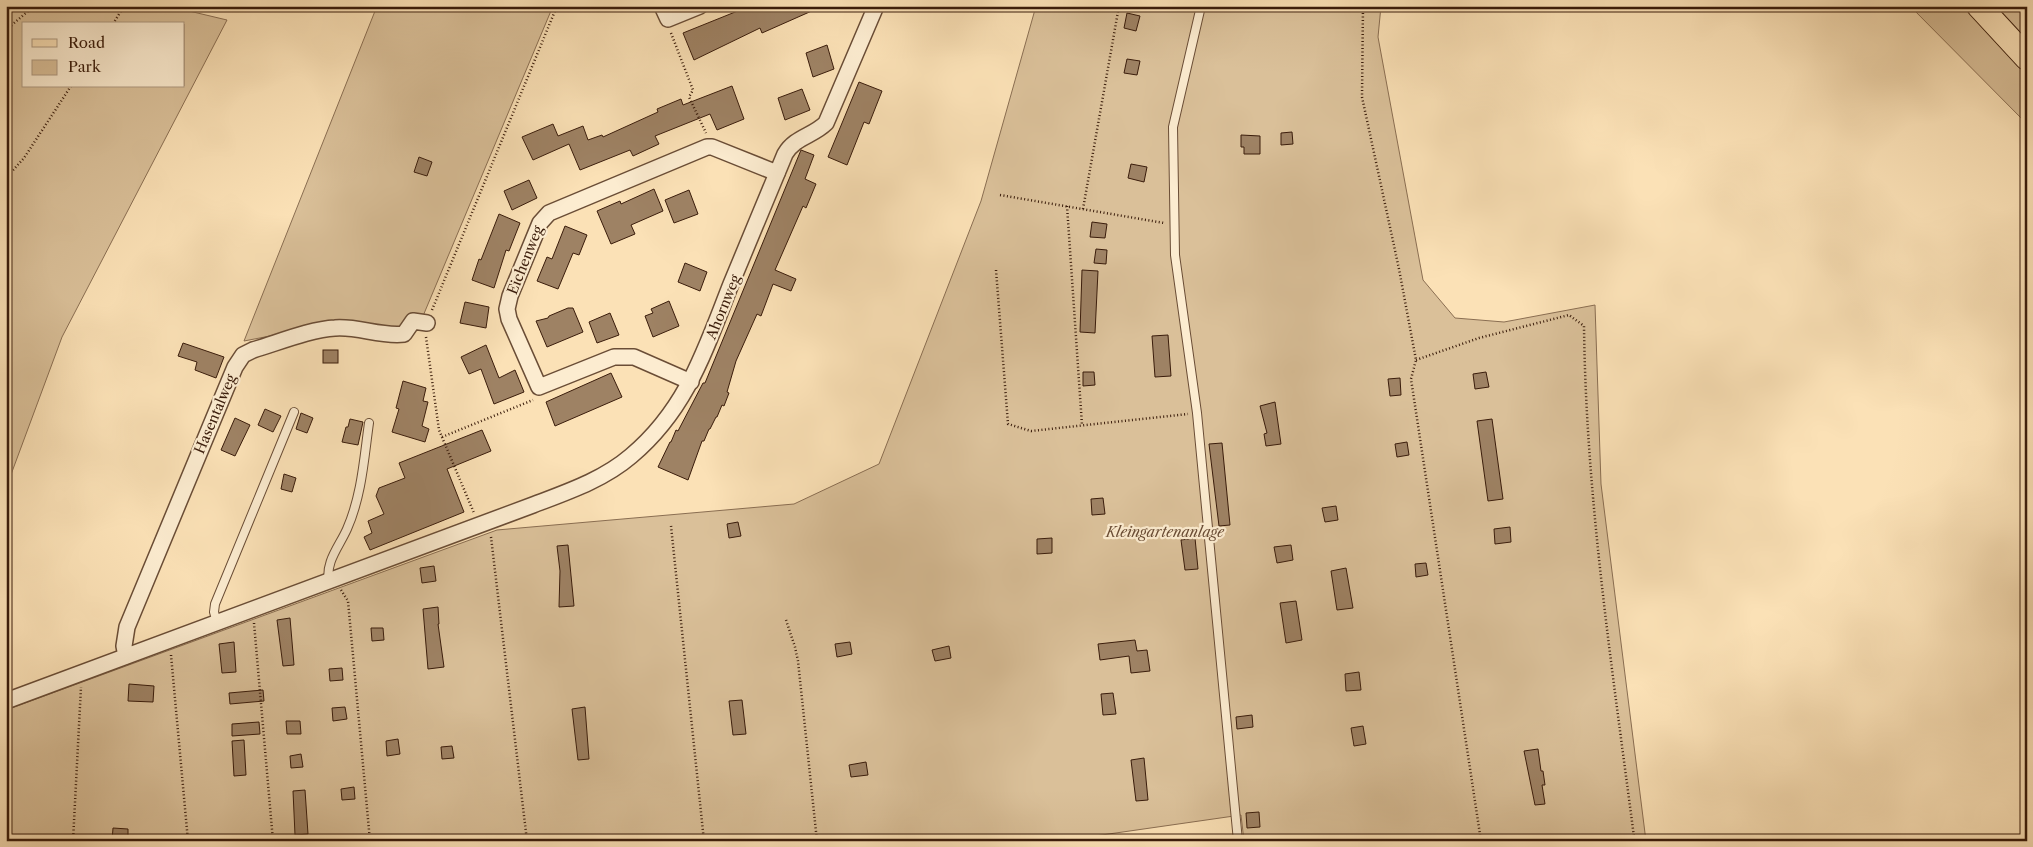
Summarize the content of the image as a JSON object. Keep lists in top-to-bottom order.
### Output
{
  "streets": {
    "street": ["Eichenweg", "Ahornweg", "Hasentalweg"]
  },
  "parks": ["Kleingartenanlage"],
  "legend": ["Road", "Park"]
}
